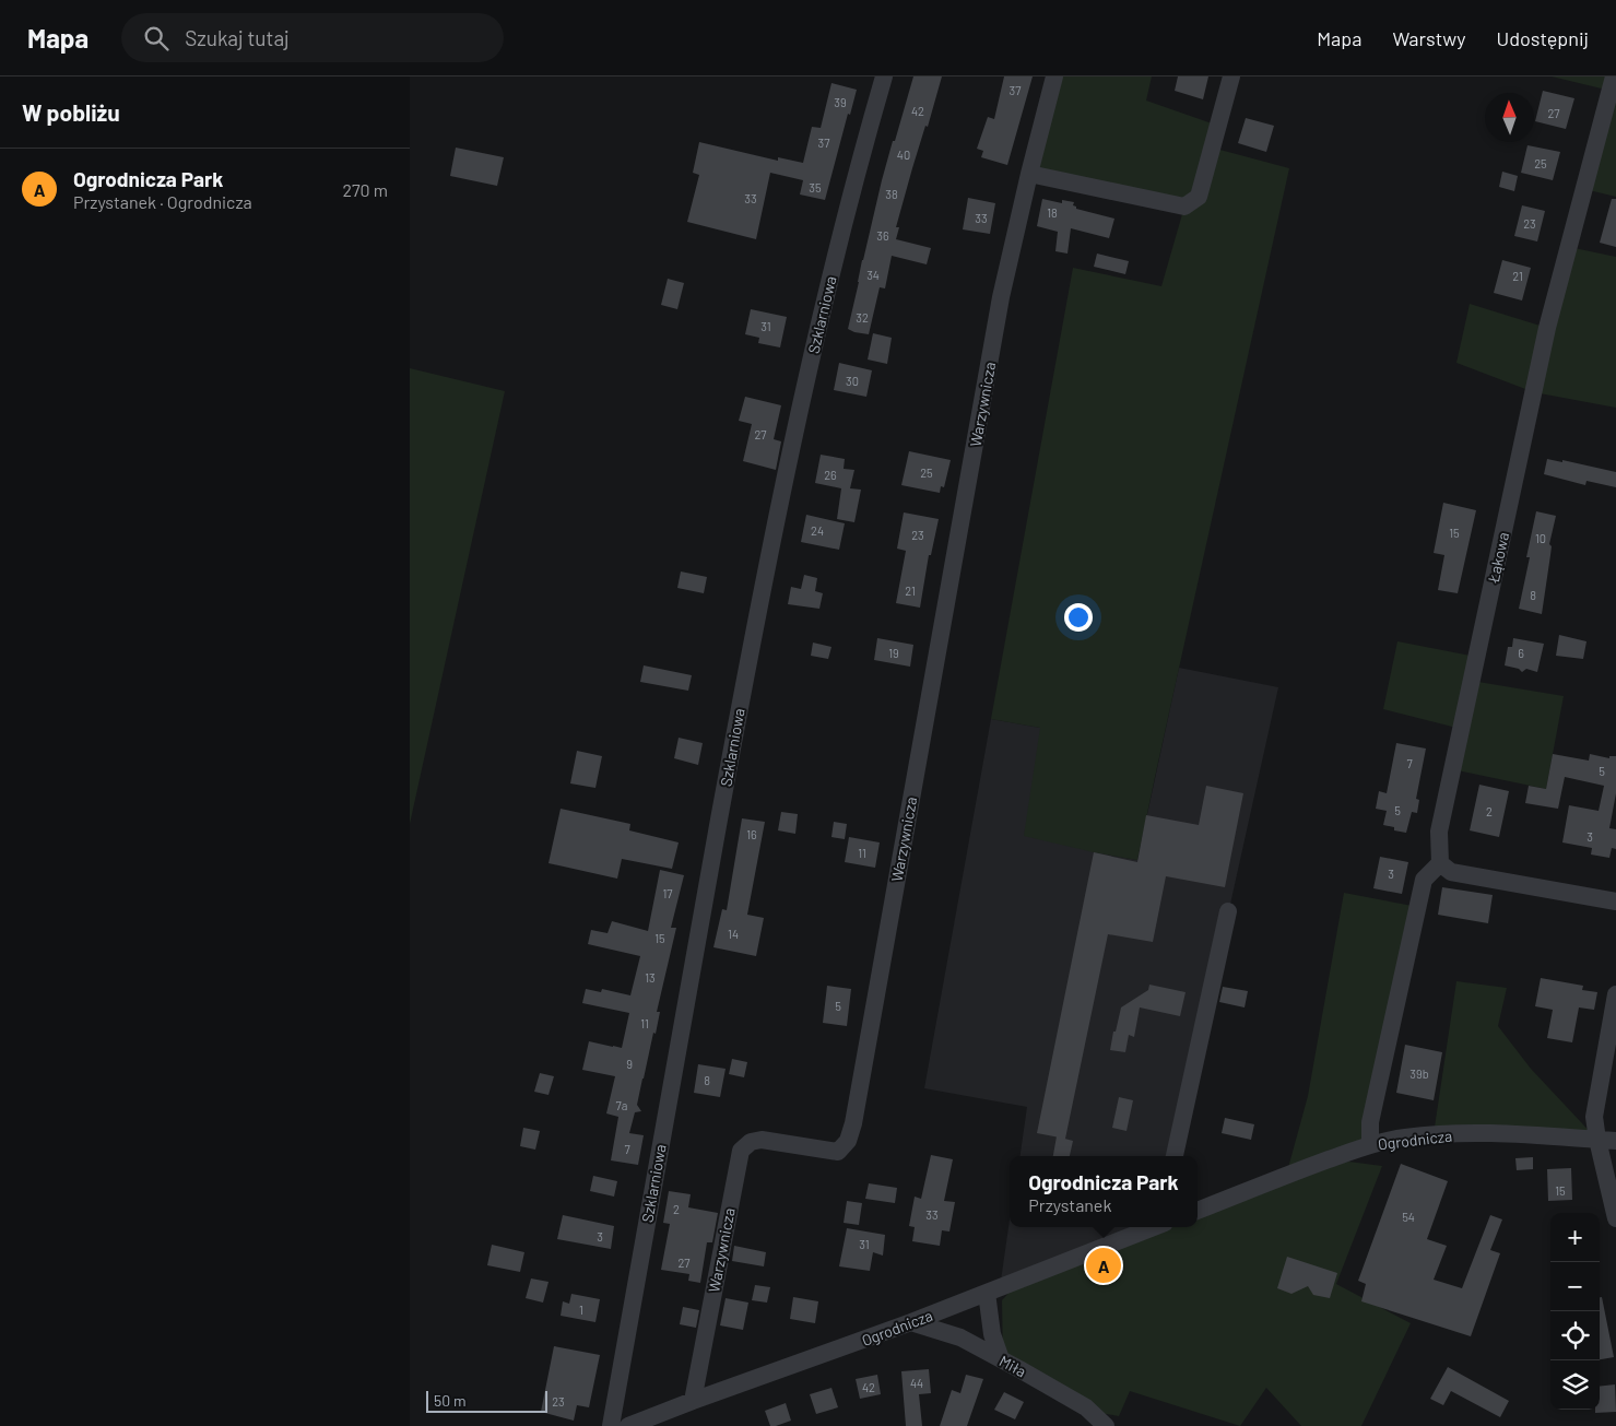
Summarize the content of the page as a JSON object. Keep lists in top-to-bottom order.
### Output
{
  "streets": {
    "street": [
      "Szklarniowa",
      "Warzywnicza",
      "Łąkowa",
      "Ogrodnicza",
      "Miła"
    ]
  },
  "crossings": [
    ["Warzywnicza", "Ogrodnicza"],
    ["Ogrodnicza", "Miła"]
  ],
  "house_numbers": [
    "37",
    "39",
    "42",
    "27",
    "37",
    "40",
    "25",
    "35",
    "38",
    "33",
    "18",
    "33",
    "23",
    "36",
    "34",
    "21",
    "32",
    "31",
    "30",
    "27",
    "25",
    "26",
    "24",
    "15",
    "23",
    "10",
    "21",
    "8",
    "19",
    "6",
    "7",
    "5",
    "5",
    "2",
    "16",
    "3",
    "11",
    "3",
    "17",
    "14",
    "15",
    "13",
    "5",
    "11",
    "9",
    "39b",
    "8",
    "7a",
    "7",
    "15",
    "2",
    "33",
    "54",
    "3",
    "31",
    "27",
    "1",
    "44",
    "42",
    "23"
  ],
  "scale_bar": "50 m",
  "north": "top",
  "page": {
    "header": "Mapa",
    "search": "Szukaj tutaj",
    "nav": ["Mapa", "Warstwy", "Udostępnij"],
    "heading": "W pobliżu",
    "list": [
      {
        "mark": "A",
        "name": "Ogrodnicza Park",
        "note": "Przystanek · Ogrodnicza",
        "value": "270 m"
      }
    ],
    "popup": ["Ogrodnicza Park", "Przystanek"],
    "map_buttons": ["+", "−"],
    "pins": "A",
    "scale": "50 m"
  }
}
